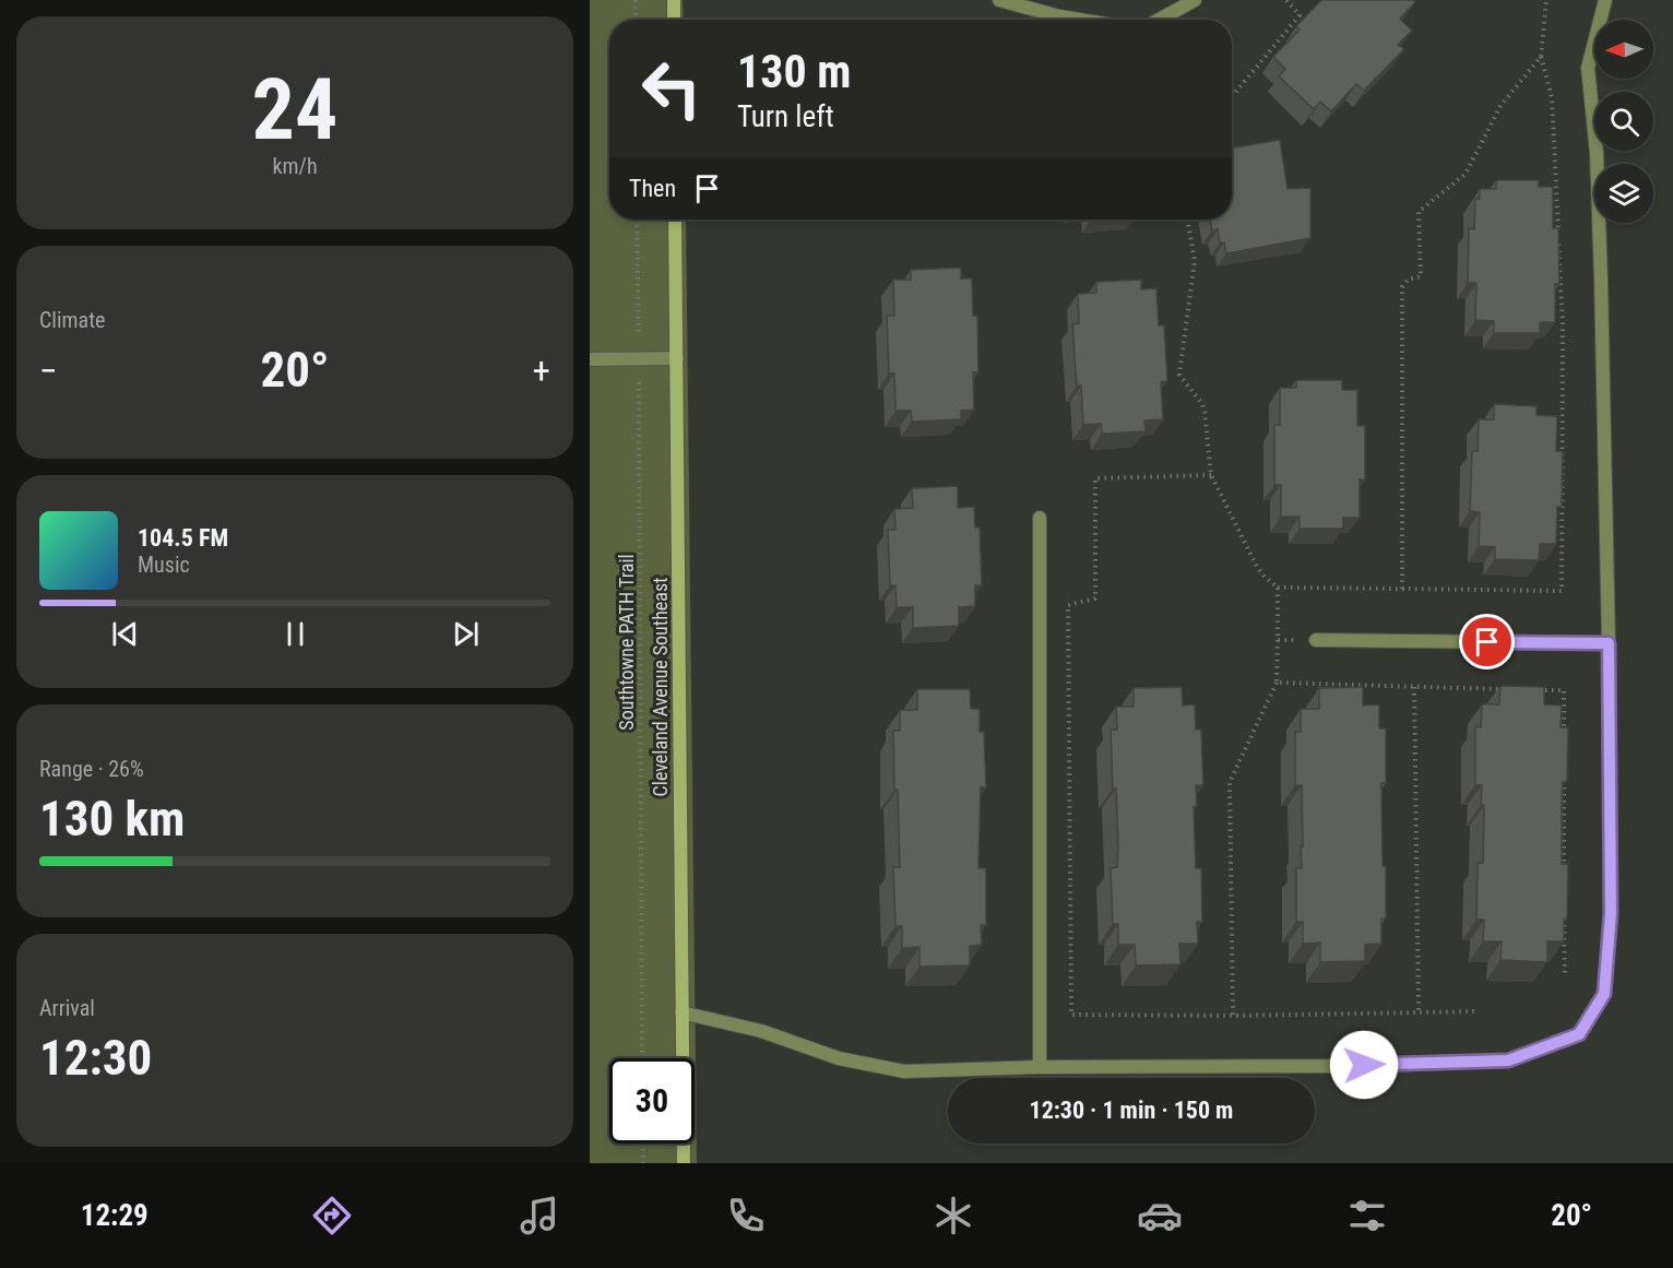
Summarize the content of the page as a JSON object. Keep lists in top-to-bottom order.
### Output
{
  "streets": {
    "main road": ["Cleveland Avenue Southeast"],
    "path": ["Southtowne PATH Trail"]
  },
  "north": "left",
  "page": {
    "tile": [
      ["24", "km/h"],
      "Climate",
      ["Range · 26%", "130 km"],
      ["Arrival", "12:30"]
    ],
    "turn": ["130 m", "Turn left"],
    "then": "Then",
    "heat": ["−", "20°", "+"],
    "song": ["104.5 FM", "Music"],
    "limit": "30",
    "trip": "12:30 · 1 min · 150 m",
    "tabs": ["12:29", "20°"]
  }
}
